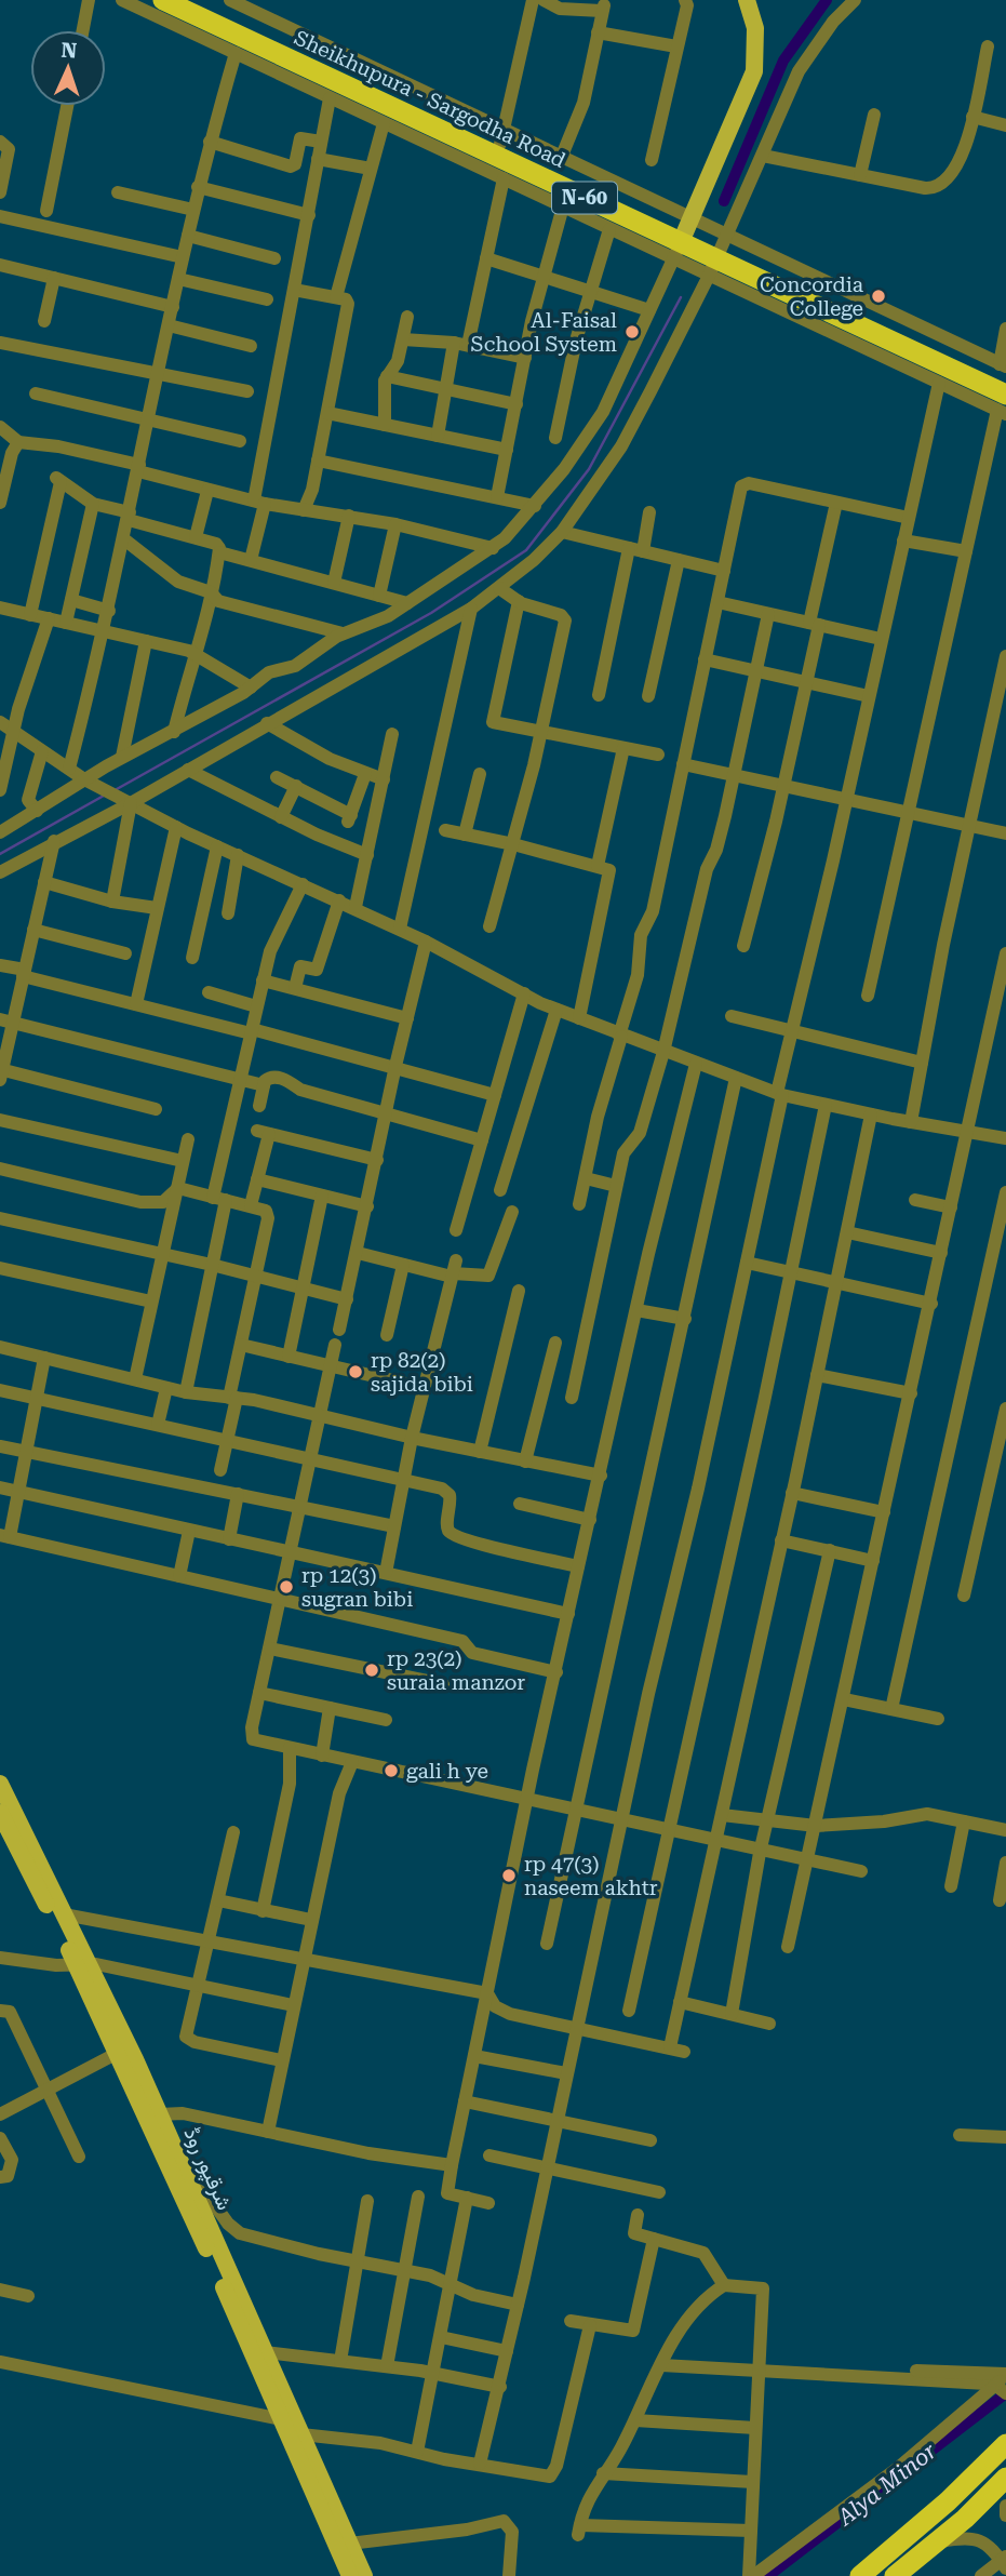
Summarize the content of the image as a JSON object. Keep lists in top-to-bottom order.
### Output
{
  "streets": {
    "highway": ["Sheikhupura - Sargodha Road", "N-60"],
    "main road": ["شرقپور روڈ"]
  },
  "water": ["Alya Minor"],
  "places": [
    "Concordia College",
    "Al-Faisal School System",
    "rp 82(2) sajida bibi",
    "rp 12(3) sugran bibi",
    "rp 23(2) suraia manzor",
    "gali h ye",
    "rp 47(3) naseem akhtr"
  ],
  "north": "top"
}
